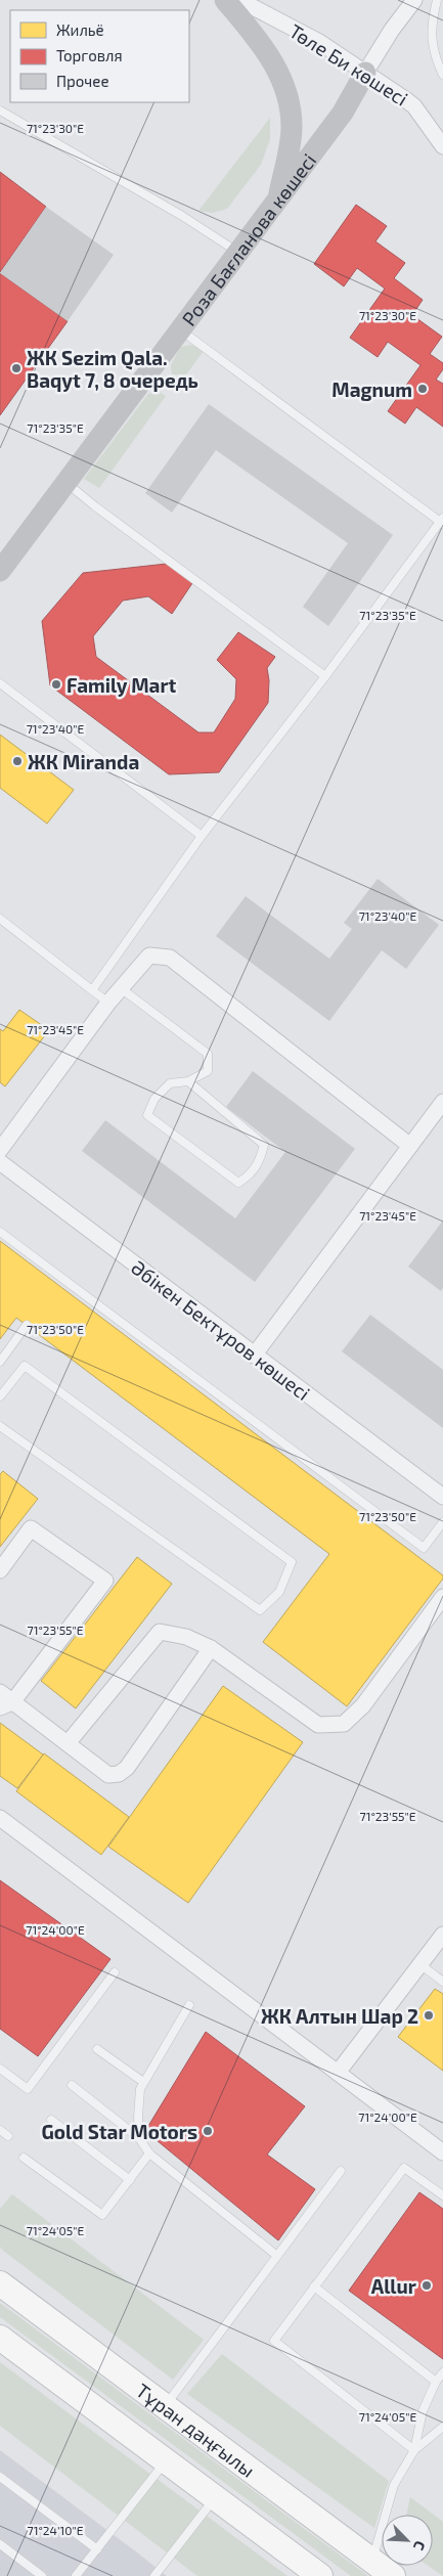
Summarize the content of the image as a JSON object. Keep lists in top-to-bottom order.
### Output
{
  "streets": {
    "main road": ["Тұран даңғылы"],
    "street": ["Төле Би көшесі", "Роза Бағланова көшесі", "Әбікен Бектұров көшесі"]
  },
  "crossings": [
    ["Төле Би көшесі", "Роза Бағланова көшесі"]
  ],
  "places": [
    "ЖК Sezim Qala. Baqyt 7, 8 очередь",
    "Magnum",
    "Family Mart",
    "ЖК Miranda",
    "ЖК Алтын Шар 2",
    "Gold Star Motors",
    "Allur"
  ],
  "legend": ["Жильё", "Торговля", "Прочее"],
  "north": "bottom right",
  "coordinates": [
    "71°23'30\"E",
    "71°23'35\"E",
    "71°23'40\"E",
    "71°23'45\"E",
    "71°23'50\"E",
    "71°23'55\"E",
    "71°24'00\"E",
    "71°24'05\"E",
    "71°24'10\"E"
  ]
}
